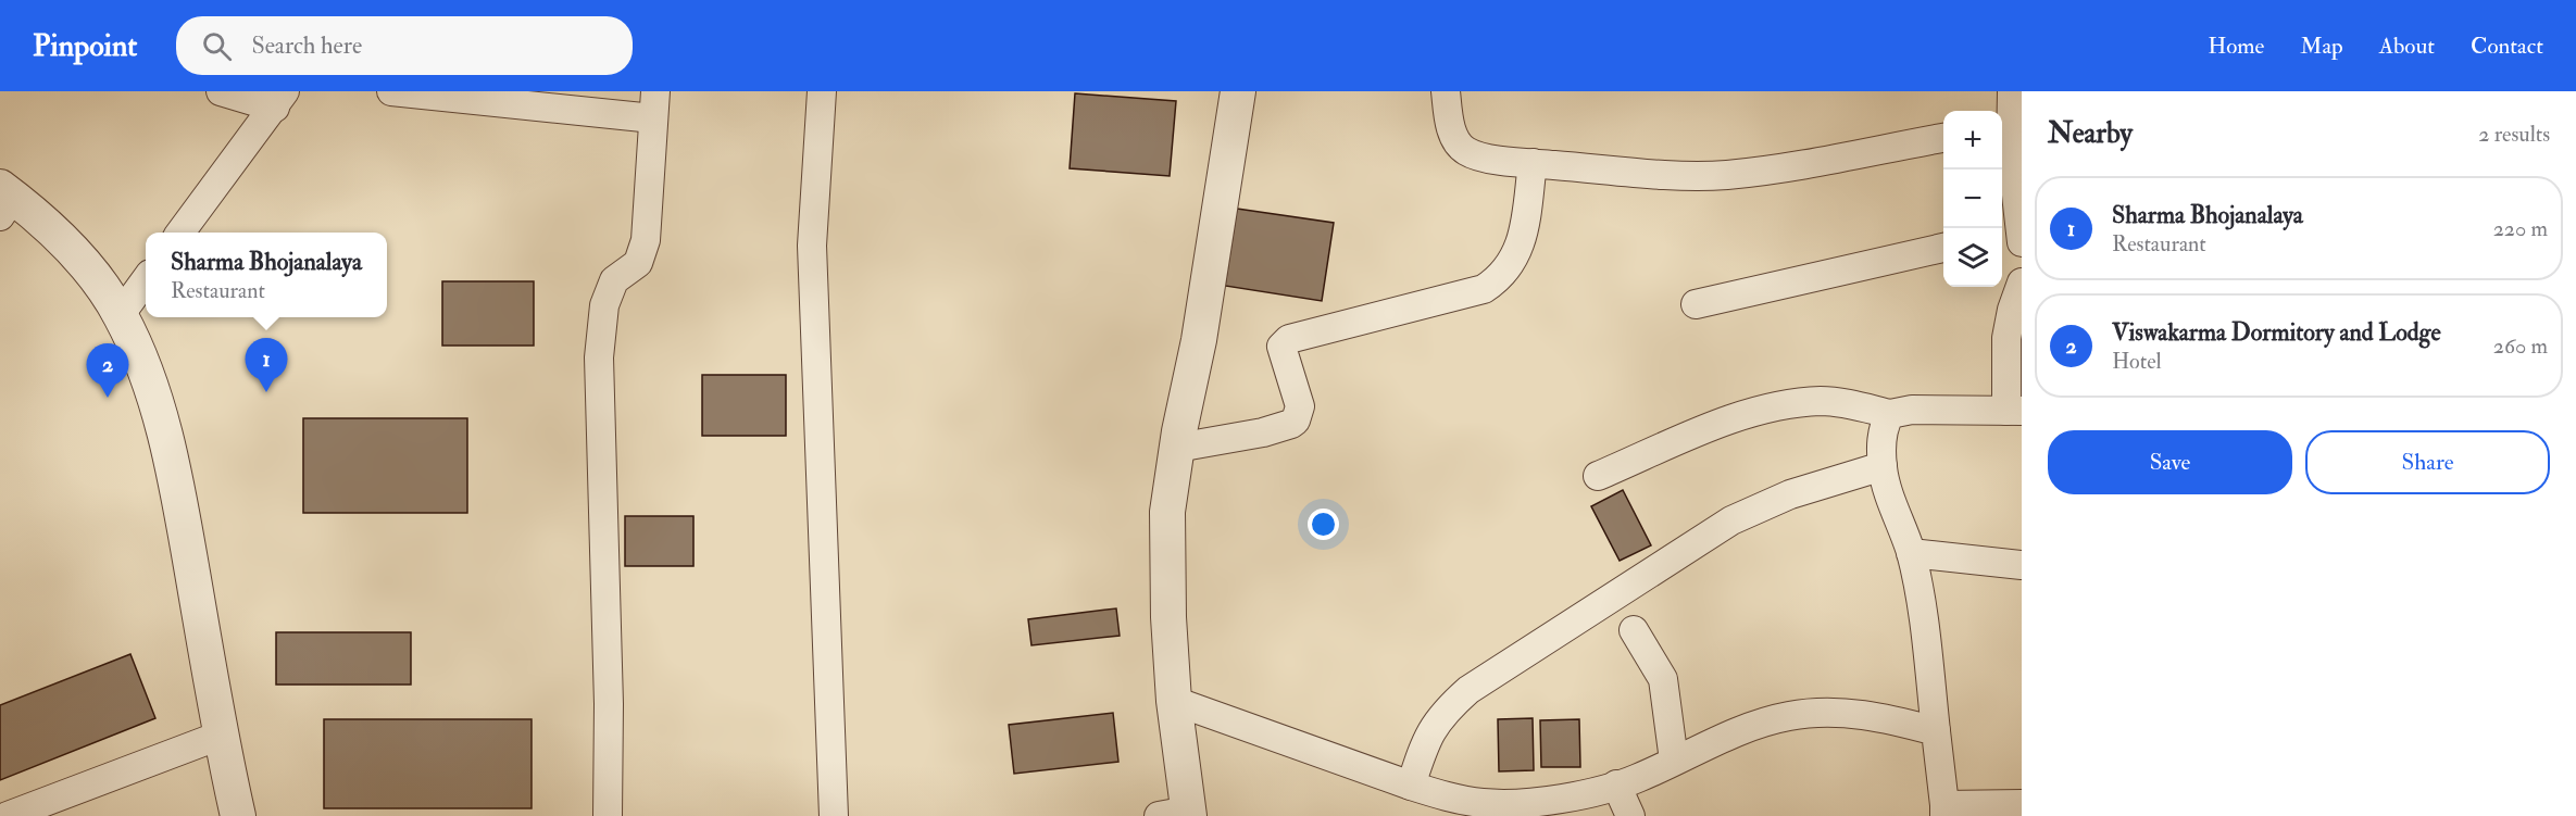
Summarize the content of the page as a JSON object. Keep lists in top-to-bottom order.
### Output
{
  "page": {
    "header": "Pinpoint",
    "search": "Search here",
    "nav": [
      "Home",
      "Map",
      "About",
      "Contact"
    ],
    "heading": ["Nearby", "2 results"],
    "map_buttons": ["+", "−"],
    "list": [
      {
        "mark": "1",
        "name": "Sharma Bhojanalaya",
        "note": "Restaurant",
        "value": "220 m"
      },
      {
        "mark": "2",
        "name": "Viswakarma Dormitory and Lodge",
        "note": "Hotel",
        "value": "260 m"
      }
    ],
    "popup": ["Sharma Bhojanalaya", "Restaurant"],
    "pins": ["1", "2"],
    "buttons": ["Save", "Share"]
  }
}
